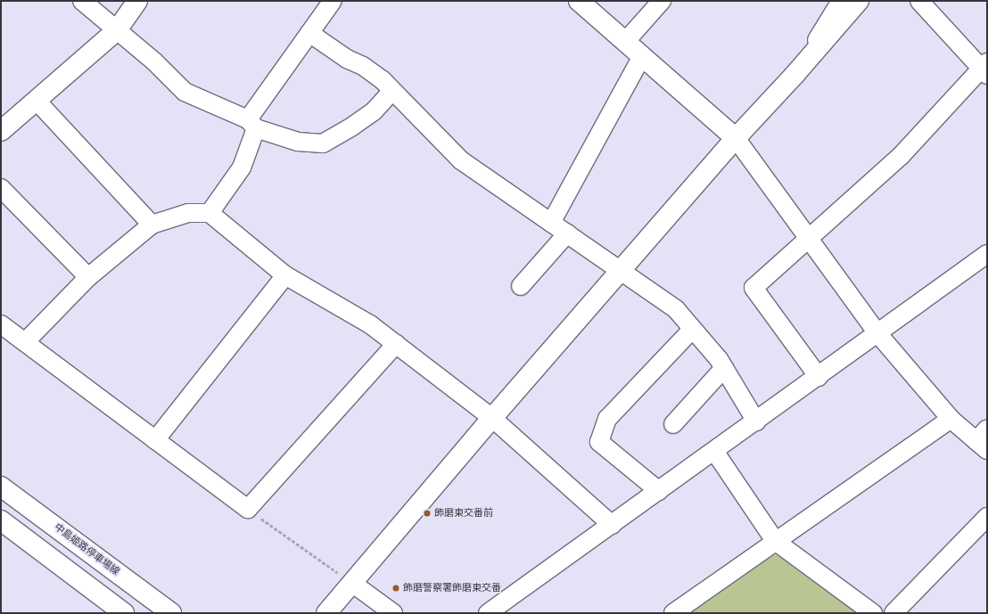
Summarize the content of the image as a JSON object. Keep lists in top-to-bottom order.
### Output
{
  "streets": {
    "street": ["中島姫路停車場線"]
  },
  "places": ["飾磨東交番前", "飾磨警察署飾磨東交番"]
}
